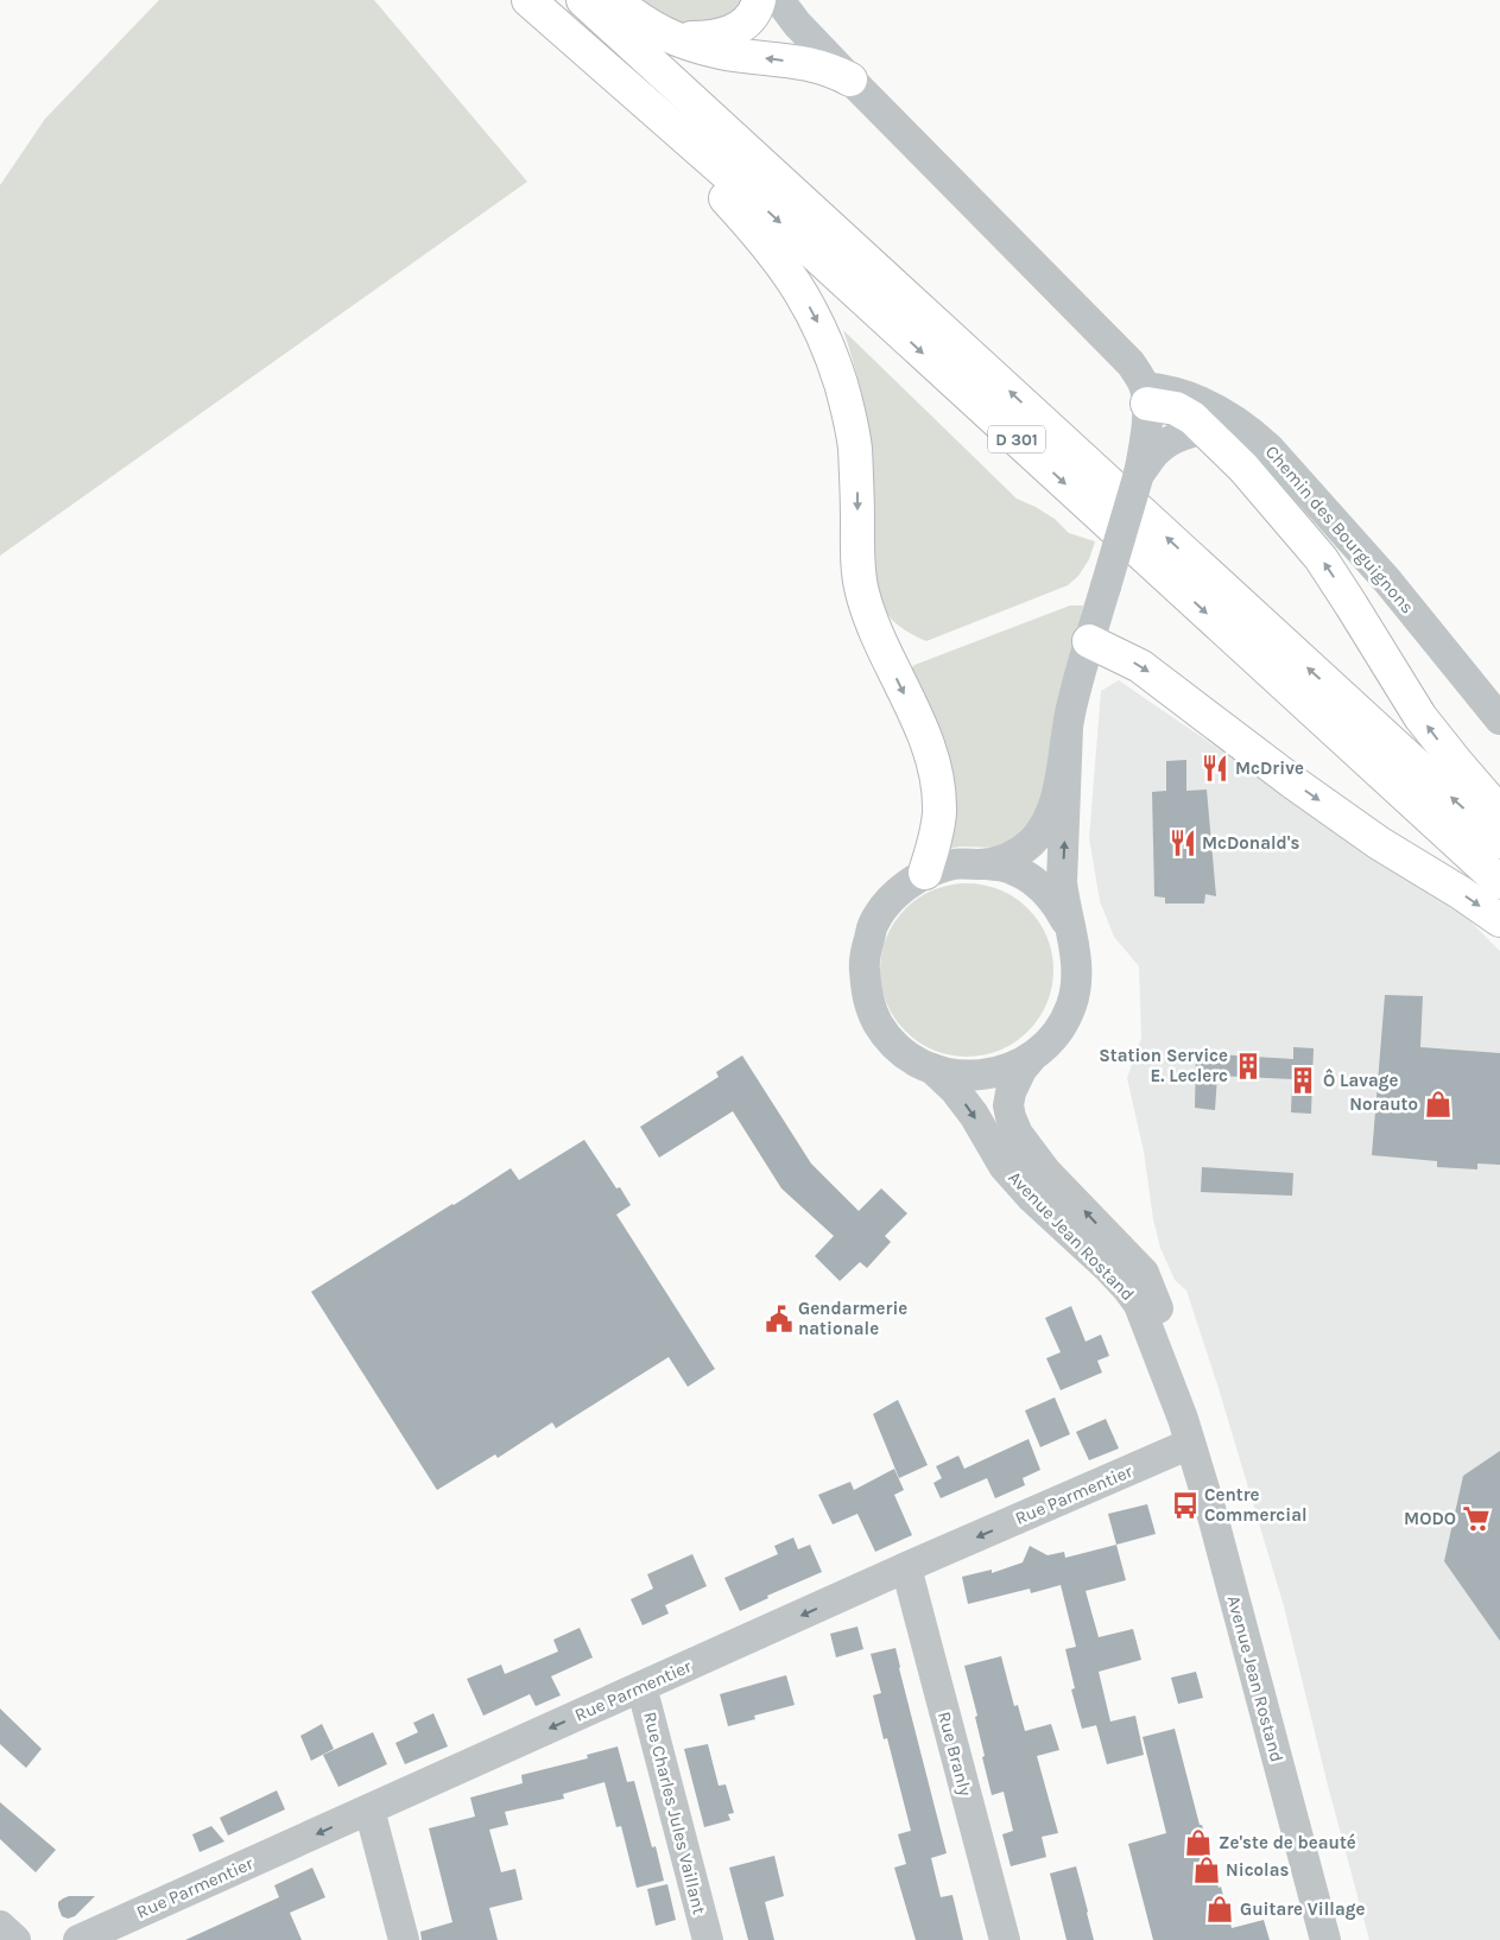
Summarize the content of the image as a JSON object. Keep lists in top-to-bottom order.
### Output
{
  "streets": {
    "highway": ["D 301"],
    "street": [
      "Chemin des Bourguignons",
      "Avenue Jean Rostand",
      "Rue Parmentier",
      "Rue Branly",
      "Rue Charles Jules Vaillant"
    ]
  },
  "crossings": [
    ["Avenue Jean Rostand", "Rue Parmentier"],
    ["Rue Parmentier", "Rue Branly"],
    ["Rue Parmentier", "Rue Charles Jules Vaillant"]
  ],
  "one_way": ["Rue Parmentier"],
  "places": {
    "restaurant": ["McDrive", "McDonald's"],
    "building": ["Station Service E. Leclerc", "Ô Lavage"],
    "shop": [
      "Norauto",
      "Ze'ste de beauté",
      "Nicolas",
      "Guitare Village"
    ],
    "public building": ["Gendarmerie nationale"],
    "bus stop": ["Centre Commercial"],
    "supermarket": ["MODO"]
  }
}
